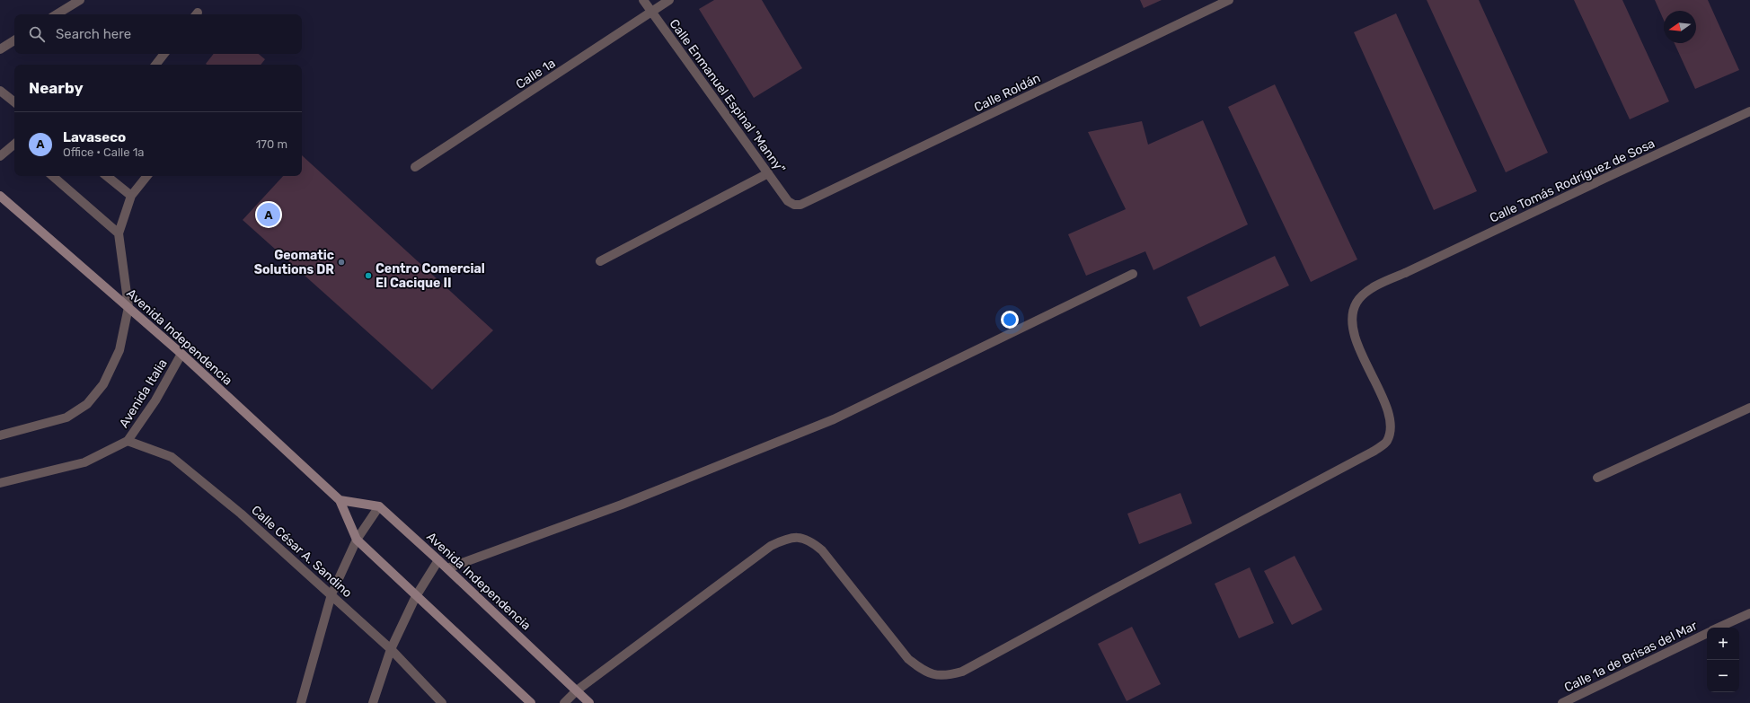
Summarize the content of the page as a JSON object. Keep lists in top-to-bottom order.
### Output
{
  "streets": {
    "main road": ["Avenida Independencia"],
    "street": [
      "Calle 1a",
      "Calle Roldán",
      "Calle Enmanuel Espinal \"Manny\"",
      "Calle Tomás Rodríguez de Sosa",
      "Avenida Italia",
      "Calle César A. Sandino",
      "Calle 1a de Brisas del Mar"
    ]
  },
  "crossings": [
    ["Calle 1a", "Calle Enmanuel Espinal \"Manny\""],
    ["Calle Roldán", "Calle Enmanuel Espinal \"Manny\""],
    ["Calle Tomás Rodríguez de Sosa", "Avenida Independencia"],
    ["Avenida Independencia", "Avenida Italia"],
    ["Avenida Italia", "Calle César A. Sandino"]
  ],
  "places": ["Geomatic Solutions DR", "Centro Comercial El Cacique II"],
  "north": "left",
  "page": {
    "search": "Search here",
    "heading": "Nearby",
    "list": [
      {
        "mark": "A",
        "name": "Lavaseco",
        "note": "Office · Calle 1a",
        "value": "170 m"
      }
    ],
    "pins": "A",
    "map_buttons": ["+", "−"]
  }
}
